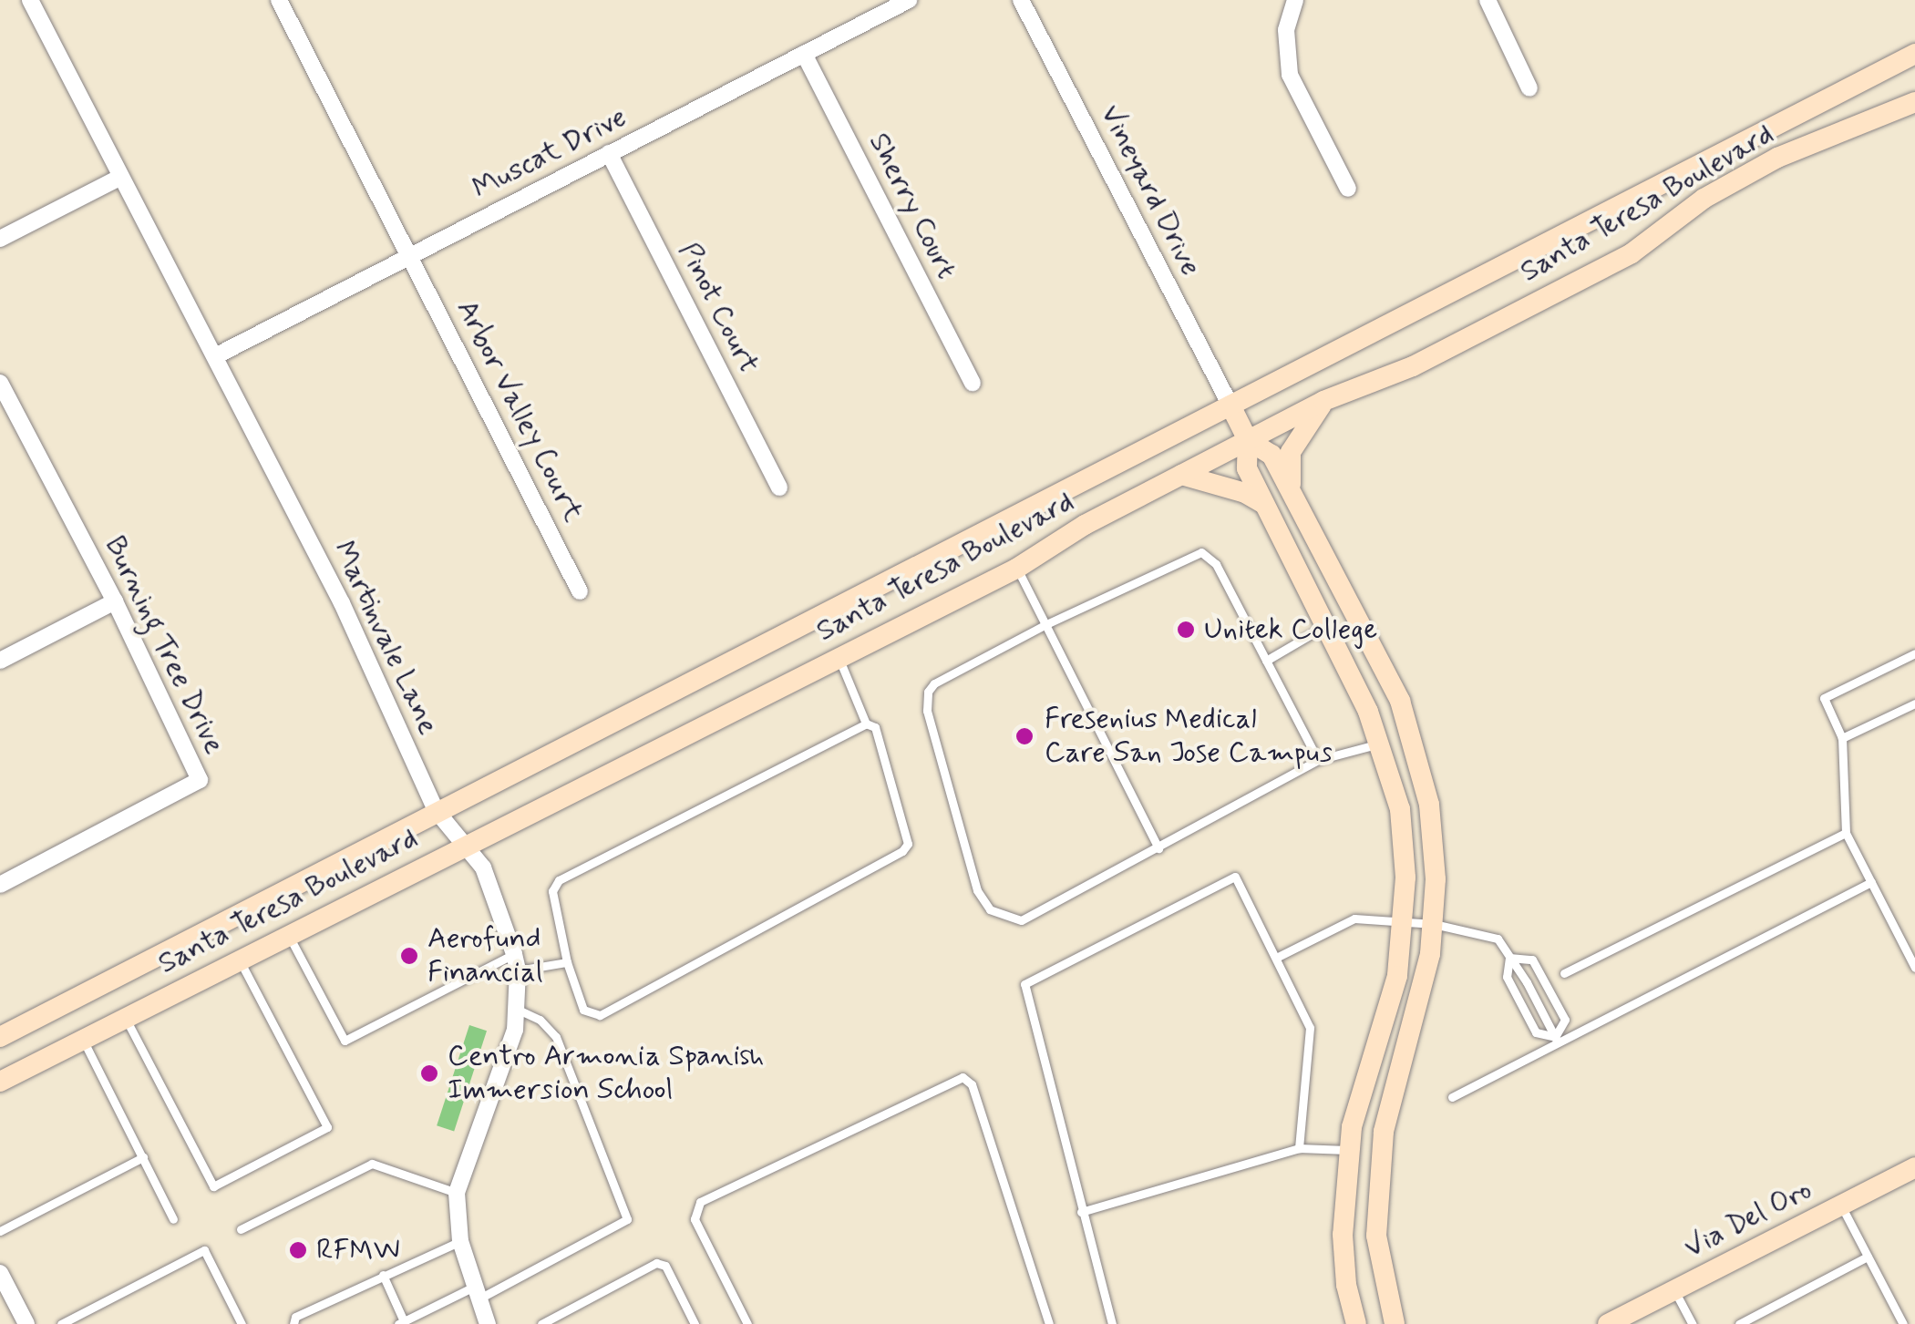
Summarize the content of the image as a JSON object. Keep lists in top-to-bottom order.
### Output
{
  "streets": {
    "main road": ["Santa Teresa Boulevard", "Via Del Oro"],
    "street": [
      "Muscat Drive",
      "Vineyard Drive",
      "Sherry Court",
      "Pinot Court",
      "Arbor Valley Court",
      "Martinvale Lane",
      "Burning Tree Drive"
    ]
  },
  "crossings": [
    ["Muscat Drive", "Sherry Court"],
    ["Muscat Drive", "Pinot Court"],
    ["Muscat Drive", "Arbor Valley Court"],
    ["Muscat Drive", "Martinvale Lane"],
    ["Vineyard Drive", "Santa Teresa Boulevard"],
    ["Santa Teresa Boulevard", "Martinvale Lane"]
  ],
  "places": [
    "Unitek College",
    "Fresenius Medical Care San Jose Campus",
    "Aerofund Financial",
    "Centro Armonia Spanish Immersion School",
    "RFMW"
  ]
}
